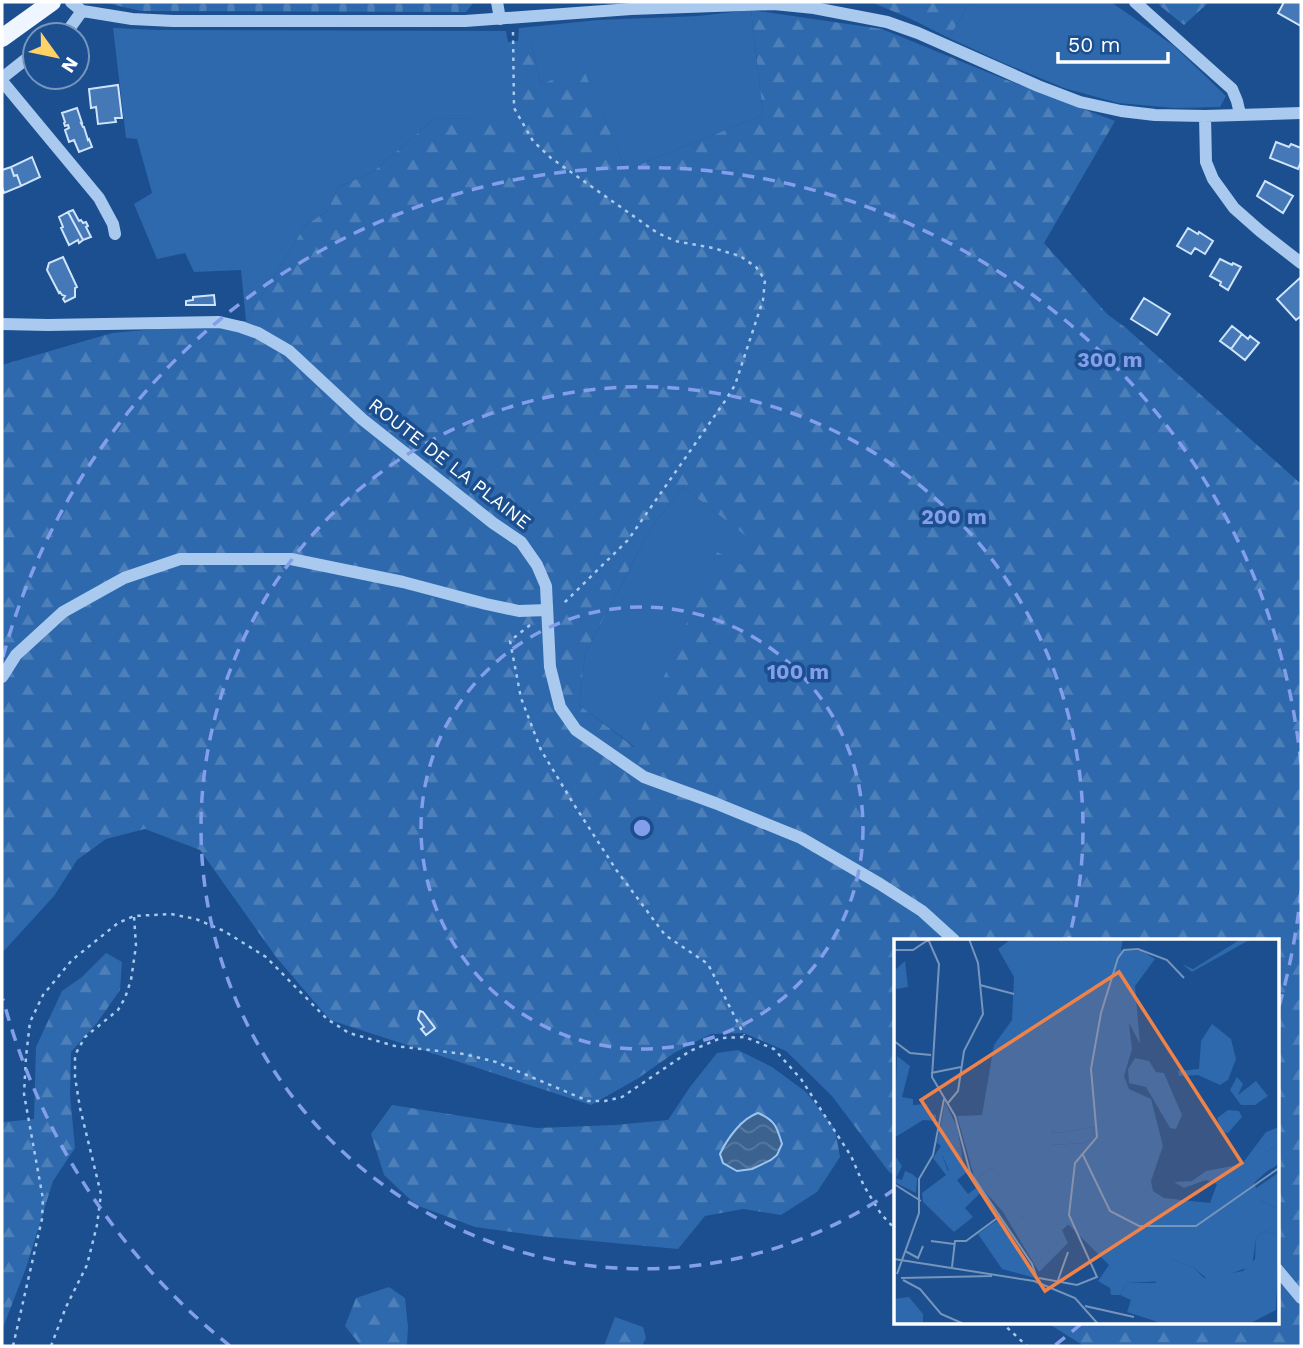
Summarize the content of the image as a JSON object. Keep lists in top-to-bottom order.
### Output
{
  "streets": {
    "street": ["ROUTE DE LA PLAINE"]
  },
  "scale_bar": "50 m",
  "north": "bottom right",
  "rings": ["300 m", "200 m", "100 m"]
}
